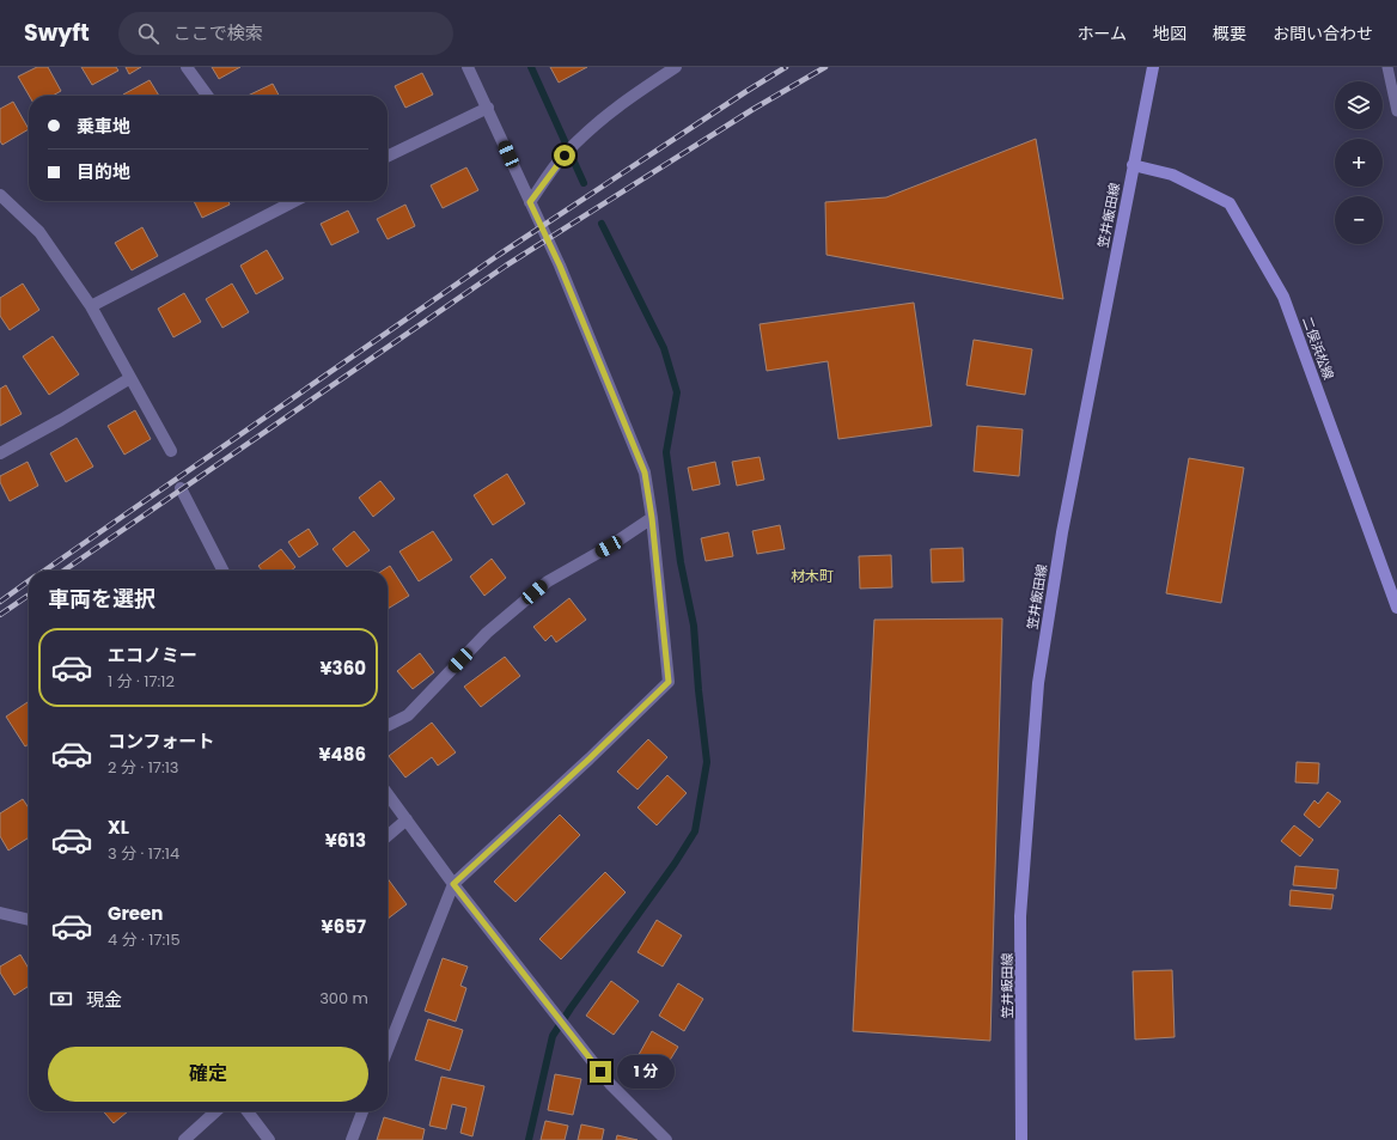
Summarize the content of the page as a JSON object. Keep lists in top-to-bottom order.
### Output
{
  "streets": {
    "main road": ["笠井飯田線", "二俣浜松線"]
  },
  "crossings": [
    ["笠井飯田線", "二俣浜松線"]
  ],
  "districts": ["材木町"],
  "page": {
    "header": "Swyft",
    "search": "ここで検索",
    "nav": [
      "ホーム",
      "地図",
      "概要",
      "お問い合わせ"
    ],
    "map_buttons": ["+", "−"],
    "banner": ["乗車地", "目的地"],
    "heading": "車両を選択",
    "list": [
      {
        "name": "エコノミー",
        "note": "1 分 · 17:12",
        "value": "¥360"
      },
      {
        "name": "コンフォート",
        "note": "2 分 · 17:13",
        "value": "¥486"
      },
      {
        "name": "XL",
        "note": "3 分 · 17:14",
        "value": "¥613"
      },
      {
        "name": "Green",
        "note": "4 分 · 17:15",
        "value": "¥657"
      }
    ],
    "pay": ["現金", "300 m"],
    "buttons": "確定",
    "bubble": "1 分"
  }
}
